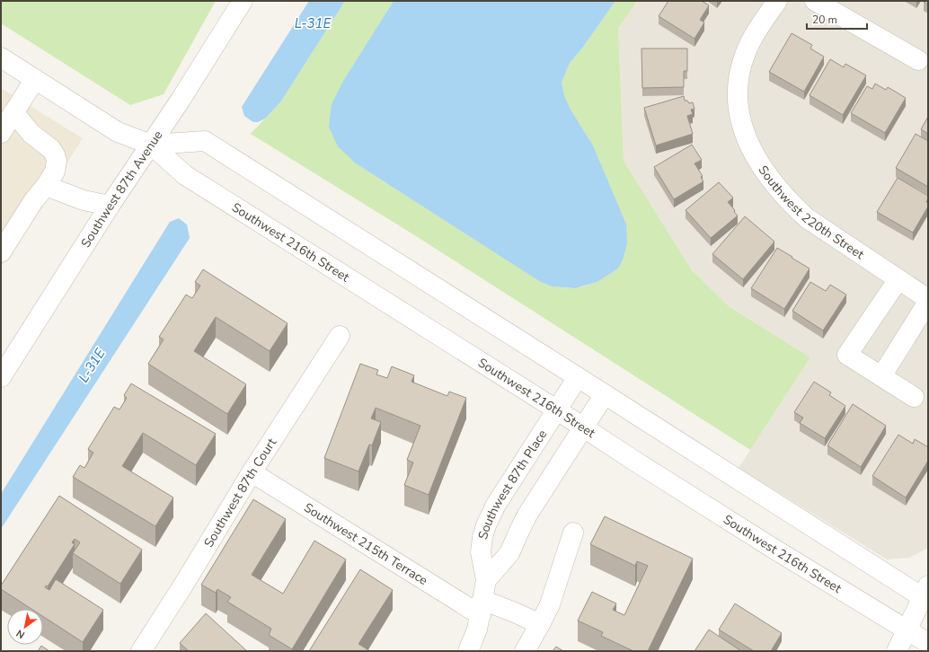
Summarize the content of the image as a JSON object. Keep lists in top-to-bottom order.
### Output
{
  "streets": {
    "street": [
      "Southwest 87th Avenue",
      "Southwest 220th Street",
      "Southwest 216th Street",
      "Southwest 87th Place",
      "Southwest 87th Court",
      "Southwest 215th Terrace"
    ]
  },
  "crossings": [
    ["Southwest 87th Avenue", "Southwest 216th Street"],
    ["Southwest 216th Street", "Southwest 87th Place"],
    ["Southwest 87th Place", "Southwest 215th Terrace"],
    ["Southwest 87th Court", "Southwest 215th Terrace"]
  ],
  "water": ["L-31E"],
  "scale_bar": "20 m",
  "north": "bottom left"
}
